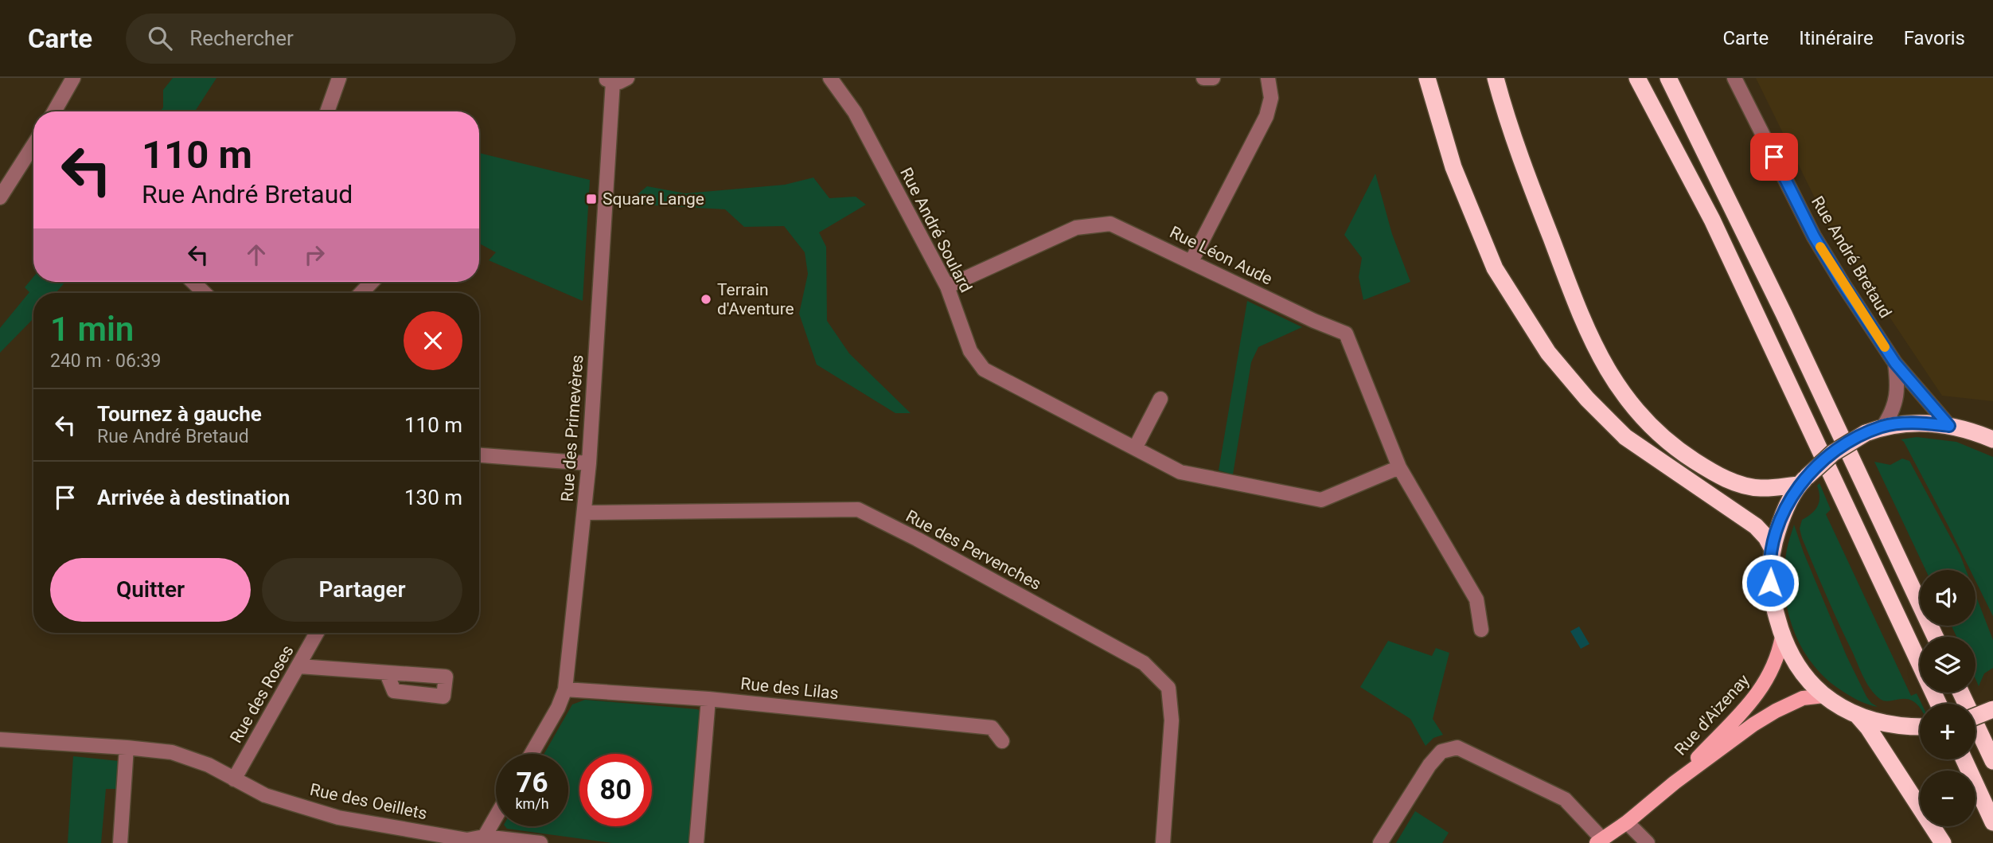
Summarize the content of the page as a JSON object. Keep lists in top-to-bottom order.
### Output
{
  "streets": {
    "main road": ["Rue d'Aizenay"],
    "street": [
      "Rue André Soulard",
      "Rue Léon Aude",
      "Rue André Bretaud",
      "Rue des Primevères",
      "Rue des Pervenches",
      "Rue des Lilas",
      "Rue des Roses",
      "Rue des Oeillets"
    ]
  },
  "crossings": [
    ["Rue André Soulard", "Rue Léon Aude"],
    ["Rue des Primevères", "Rue des Pervenches"],
    ["Rue des Primevères", "Rue des Lilas"],
    ["Rue des Roses", "Rue des Oeillets"]
  ],
  "places": {
    "transit": ["Square Lange"],
    "other": ["Terrain d'Aventure"]
  },
  "page": {
    "header": "Carte",
    "search": "Rechercher",
    "nav": ["Carte", "Itinéraire", "Favoris"],
    "turn": ["110 m", "Rue André Bretaud"],
    "heading": ["1 min", "240 m · 06:39"],
    "list": [
      {
        "name": "Tournez à gauche",
        "note": "Rue André Bretaud",
        "value": "110 m"
      },
      {
        "name": "Arrivée à destination",
        "value": "130 m"
      }
    ],
    "buttons": ["Quitter", "Partager"],
    "map_buttons": ["+", "−"],
    "speed": "76 km/h",
    "limit": "80"
  }
}
